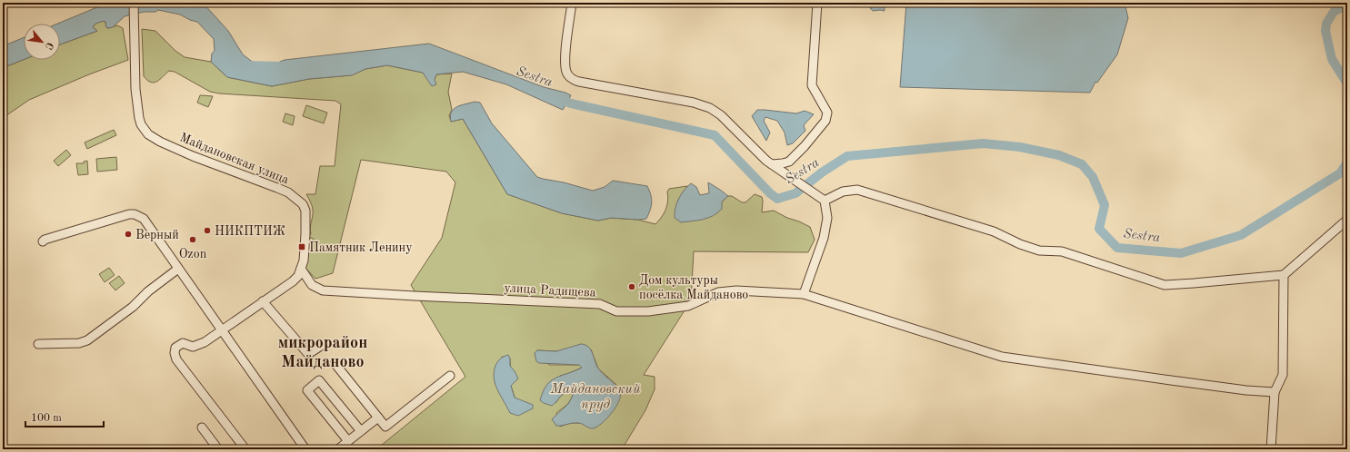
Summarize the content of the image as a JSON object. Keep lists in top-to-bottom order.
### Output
{
  "streets": {
    "street": ["Майдановская улица", "улица Радищева"]
  },
  "crossings": [
    ["Майдановская улица", "улица Радищева"]
  ],
  "districts": ["микрорайон Майданово"],
  "water": ["Sestra", "Майдановский пруд"],
  "places": {
    "other": [
      "НИКПТИЖ",
      "Верный",
      "Ozon",
      "Дом культуры посёлка Майданово"
    ],
    "transit": ["Памятник Ленину"]
  },
  "scale_bar": "100 m",
  "north": "bottom right"
}
